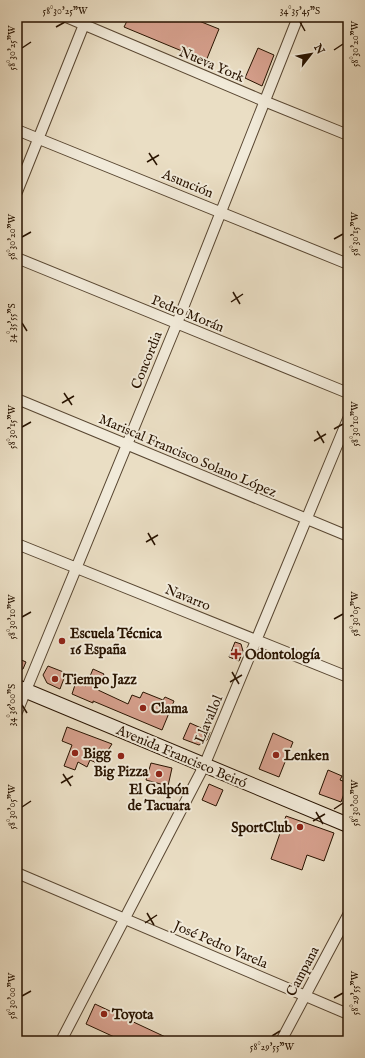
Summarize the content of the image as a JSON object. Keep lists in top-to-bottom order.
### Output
{
  "streets": {
    "main road": ["Avenida Francisco Beiró"],
    "street": [
      "Nueva York",
      "Asunción",
      "Pedro Morán",
      "Concordia",
      "Mariscal Francisco Solano López",
      "Navarro",
      "Llavallol",
      "José Pedro Varela",
      "Campana"
    ]
  },
  "crossings": [
    ["Nueva York", "Concordia"],
    ["Asunción", "Concordia"],
    ["Pedro Morán", "Concordia"],
    ["Concordia", "Mariscal Francisco Solano López"],
    ["Concordia", "Navarro"],
    ["Concordia", "Avenida Francisco Beiró"],
    ["Mariscal Francisco Solano López", "Llavallol"],
    ["Navarro", "Llavallol"],
    ["Llavallol", "Avenida Francisco Beiró"],
    ["Llavallol", "José Pedro Varela"],
    ["José Pedro Varela", "Campana"]
  ],
  "places": {
    "other": [
      "Escuela Técnica 16 España",
      "Tiempo Jazz",
      "Clama",
      "Bigg",
      "Lenken",
      "Big Pizza",
      "El Galpón de Tacuara",
      "SportClub",
      "Toyota"
    ],
    "health": ["Odontología"]
  },
  "north": "top right",
  "coordinates": [
    "58°30'25\"W",
    "34°35'45\"S",
    "58°30'20\"W",
    "58°30'15\"W",
    "34°35'55\"S",
    "58°30'10\"W",
    "58°30'05\"W",
    "34°36'00\"S",
    "58°30'00\"W",
    "58°29'55\"W"
  ]
}
